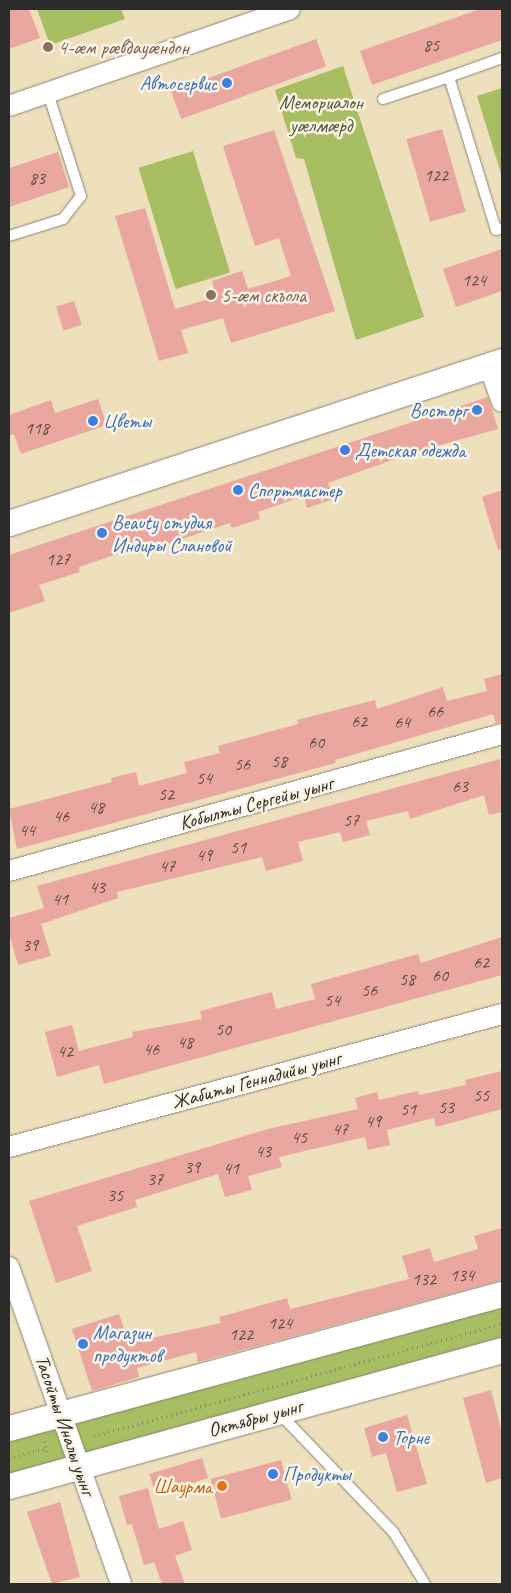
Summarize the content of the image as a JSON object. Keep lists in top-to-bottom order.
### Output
{
  "streets": {
    "street": [
      "Кобылты Сергейы уынг",
      "Жабиты Геннадийы уынг",
      "Октябры уынг",
      "Тасойты Иналы уынг"
    ]
  },
  "crossings": [
    ["Октябры уынг", "Тасойты Иналы уынг"]
  ],
  "parks": ["Мемориалон уæлмæрд"],
  "places": [
    "4-æм рӕвдауӕндон",
    "Автосервис",
    "5-æм скъола",
    "Восторг",
    "Цветы",
    "Детская одежда",
    "Спортмастер",
    "Beauty студия Индиры Слановой",
    "Магазин продуктов",
    "Торне",
    "Продукты",
    "Шаурма"
  ],
  "house_numbers": [
    "85",
    "122",
    "83",
    "124",
    "118",
    "127",
    "66",
    "62",
    "64",
    "60",
    "58",
    "56",
    "54",
    "63",
    "52",
    "48",
    "46",
    "57",
    "44",
    "51",
    "49",
    "47",
    "43",
    "41",
    "39",
    "62",
    "60",
    "58",
    "56",
    "54",
    "50",
    "48",
    "46",
    "42",
    "55",
    "53",
    "51",
    "49",
    "47",
    "45",
    "43",
    "39",
    "41",
    "37",
    "35",
    "134",
    "132",
    "124",
    "122"
  ]
}
